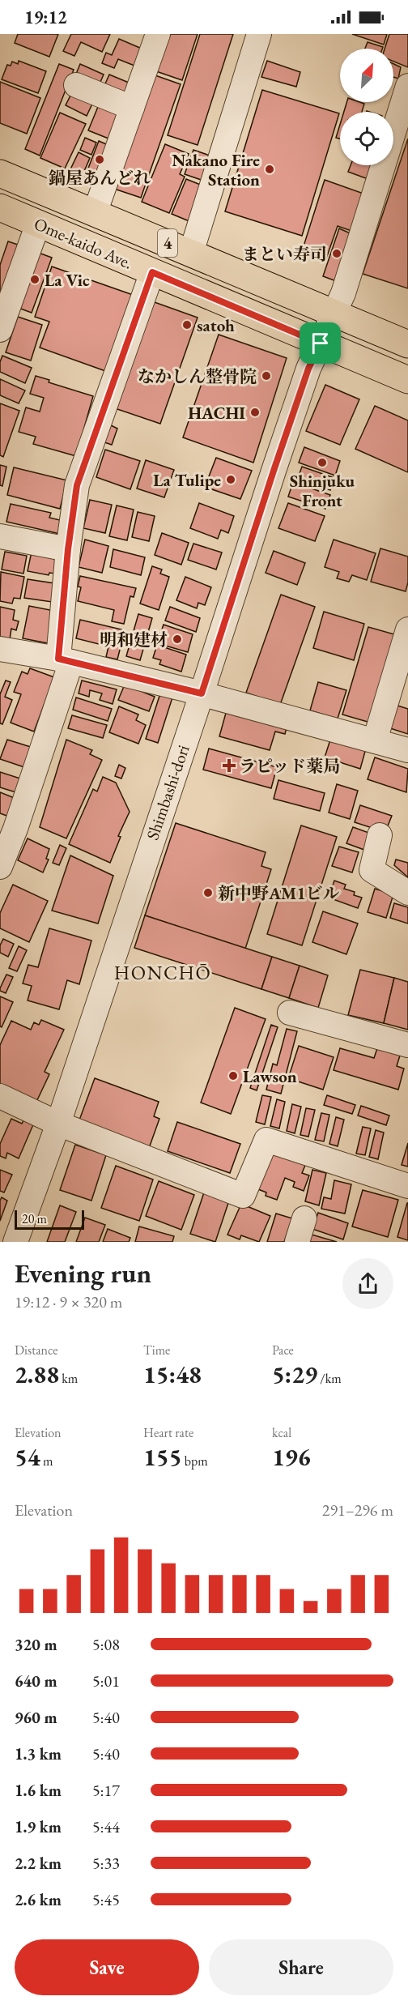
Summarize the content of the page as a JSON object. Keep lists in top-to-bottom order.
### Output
{
  "streets": {
    "main road": ["Ome-kaido Ave.", "4"],
    "street": ["Shimbashi-dori"]
  },
  "crossings": [
    ["Ome-kaido Ave.", "Shimbashi-dori"]
  ],
  "districts": ["HONCHŌ"],
  "places": {
    "other": [
      "鍋屋あんどれ",
      "Nakano Fire Station",
      "まとい寿司",
      "La Vic",
      "satoh",
      "なかしん整骨院",
      "HACHI",
      "Shinjuku Front",
      "La Tulipe",
      "明和建材",
      "新中野AM1ビル",
      "Lawson"
    ],
    "health": ["ラピッド薬局"]
  },
  "scale_bar": "20 m",
  "north": "top right",
  "page": {
    "status": "19:12",
    "scale": "20 m",
    "heading": ["Evening run", "19:12 · 9 × 320 m"],
    "stats": [
      ["Distance", "2.88 km"],
      ["Time", "15:48"],
      ["Pace", "5:29 /km"],
      ["Elevation", "54 m"],
      ["Heart rate", "155 bpm"],
      ["kcal", "196"]
    ],
    "chart": ["Elevation", "291–296 m"],
    "list": [
      {
        "name": "320 m",
        "note": "5:08"
      },
      {
        "name": "640 m",
        "note": "5:01"
      },
      {
        "name": "960 m",
        "note": "5:40"
      },
      {
        "name": "1.3 km",
        "note": "5:40"
      },
      {
        "name": "1.6 km",
        "note": "5:17"
      },
      {
        "name": "1.9 km",
        "note": "5:44"
      },
      {
        "name": "2.2 km",
        "note": "5:33"
      },
      {
        "name": "2.6 km",
        "note": "5:45"
      }
    ],
    "buttons": ["Save", "Share"]
  }
}
